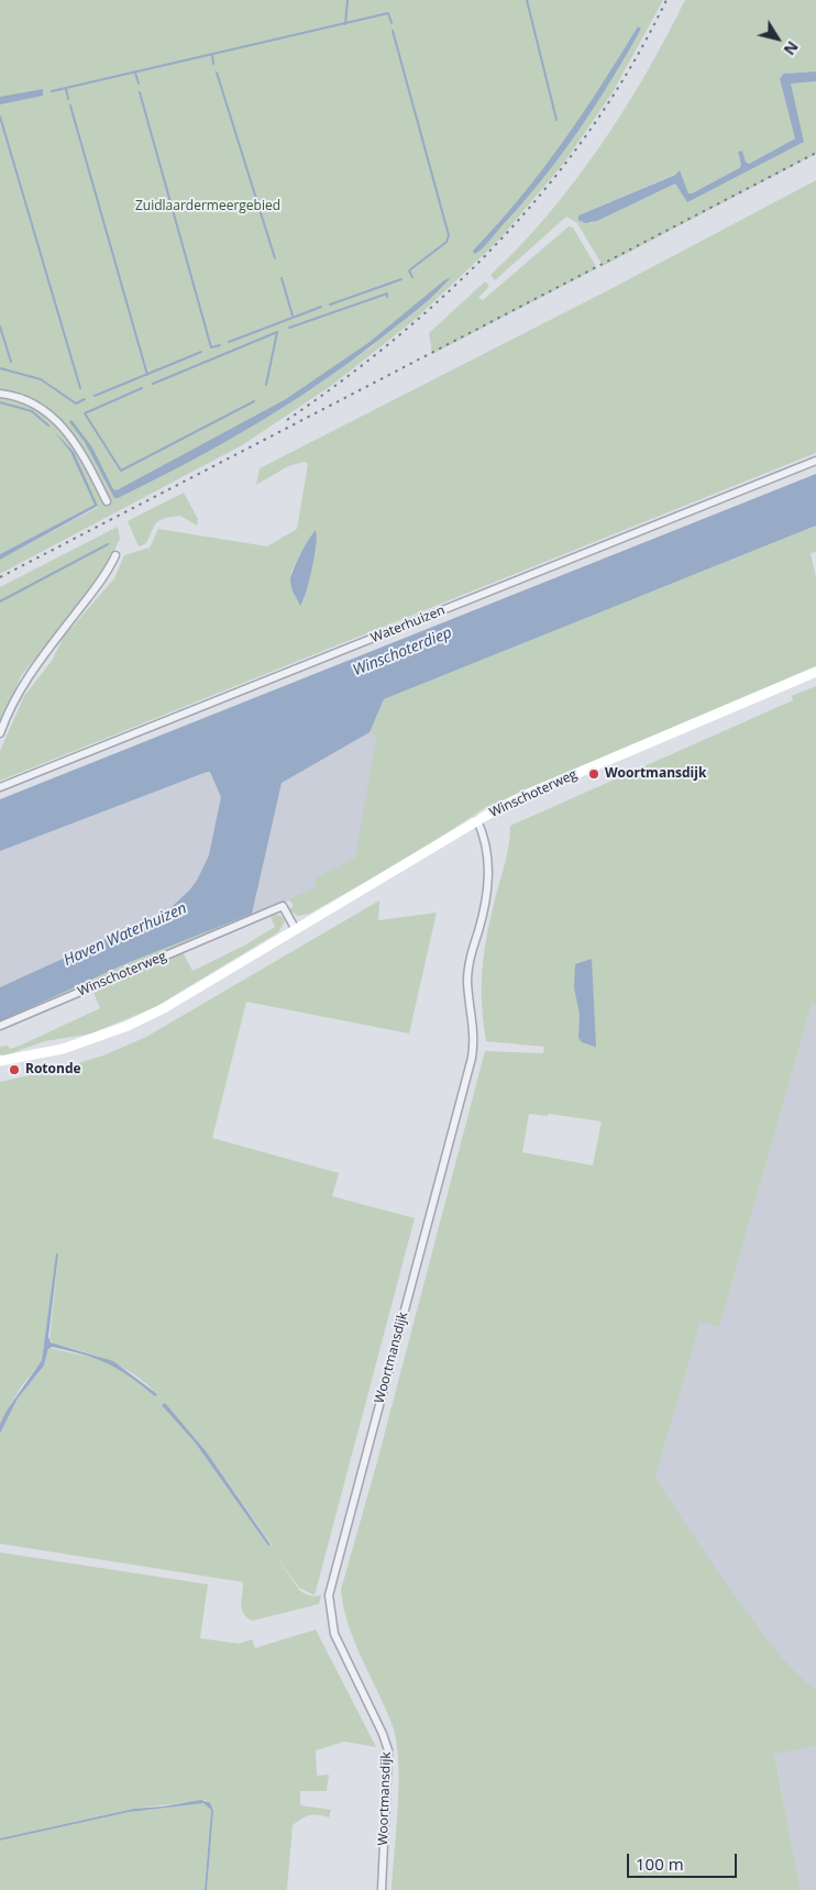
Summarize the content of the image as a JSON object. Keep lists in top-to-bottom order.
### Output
{
  "streets": {
    "main road": ["Winschoterweg"],
    "street": ["Waterhuizen", "Woortmansdijk"]
  },
  "crossings": [
    ["Winschoterweg", "Woortmansdijk"]
  ],
  "water": ["Winschoterdiep", "Haven Waterhuizen"],
  "parks": ["Zuidlaardermeergebied"],
  "places": ["Woortmansdijk", "Rotonde"],
  "scale_bar": "100 m",
  "north": "bottom right"
}
